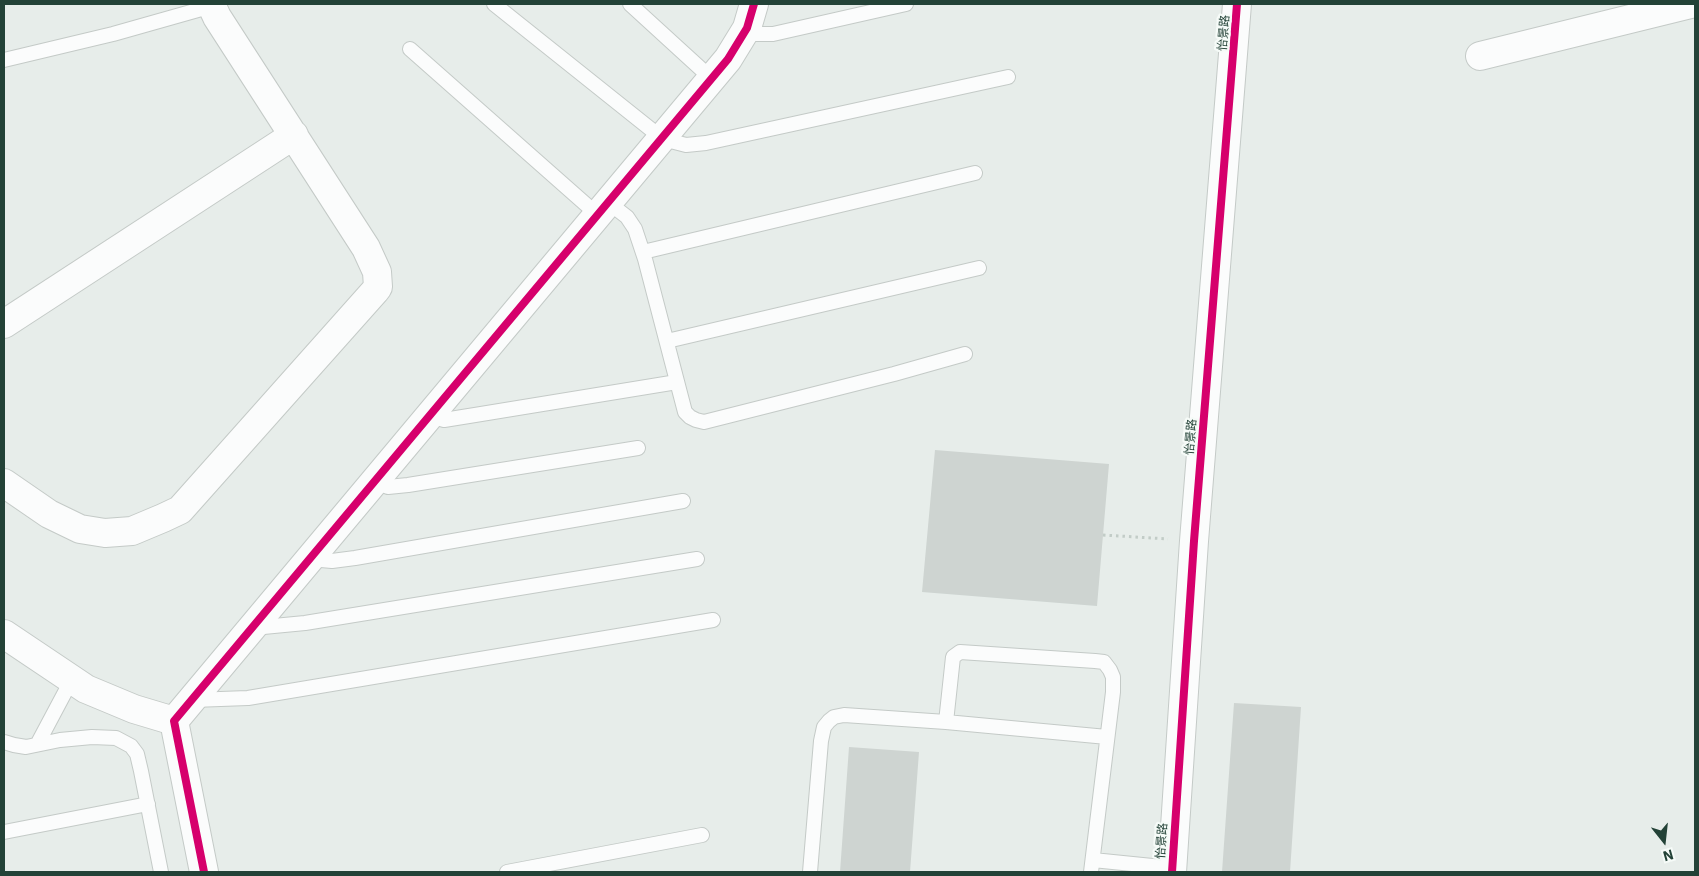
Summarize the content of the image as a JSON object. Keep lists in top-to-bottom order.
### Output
{
  "streets": {
    "street": ["怡景路"]
  },
  "north": "bottom"
}
